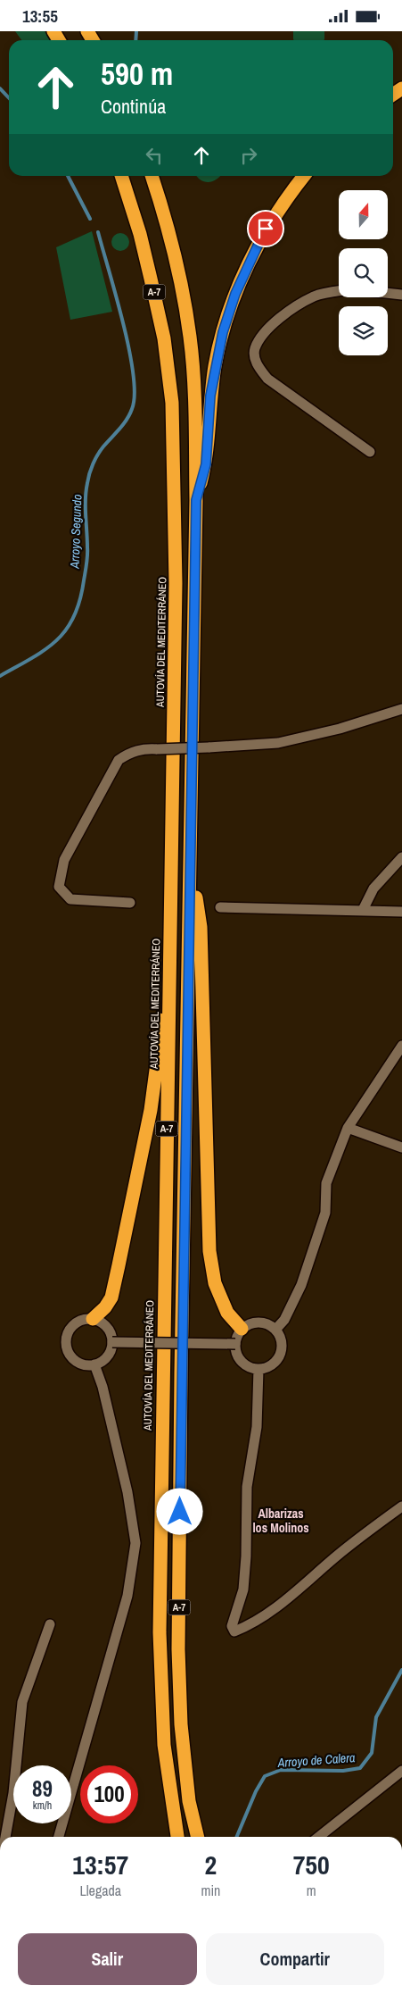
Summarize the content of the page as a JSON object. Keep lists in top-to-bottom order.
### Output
{
  "streets": {
    "highway": ["A-7", "AUTOVÍA DEL MEDITERRÁNEO"]
  },
  "districts": ["Albarizas los Molinos"],
  "water": ["Arroyo Segundo", "Arroyo de Calera"],
  "north": "top",
  "page": {
    "status": "13:55",
    "turn": ["590 m", "Continúa"],
    "speed": "89 km/h",
    "limit": "100",
    "eta": [
      "13:57",
      "Llegada",
      "2",
      "min",
      "750",
      "m"
    ],
    "buttons": ["Salir", "Compartir"]
  }
}
